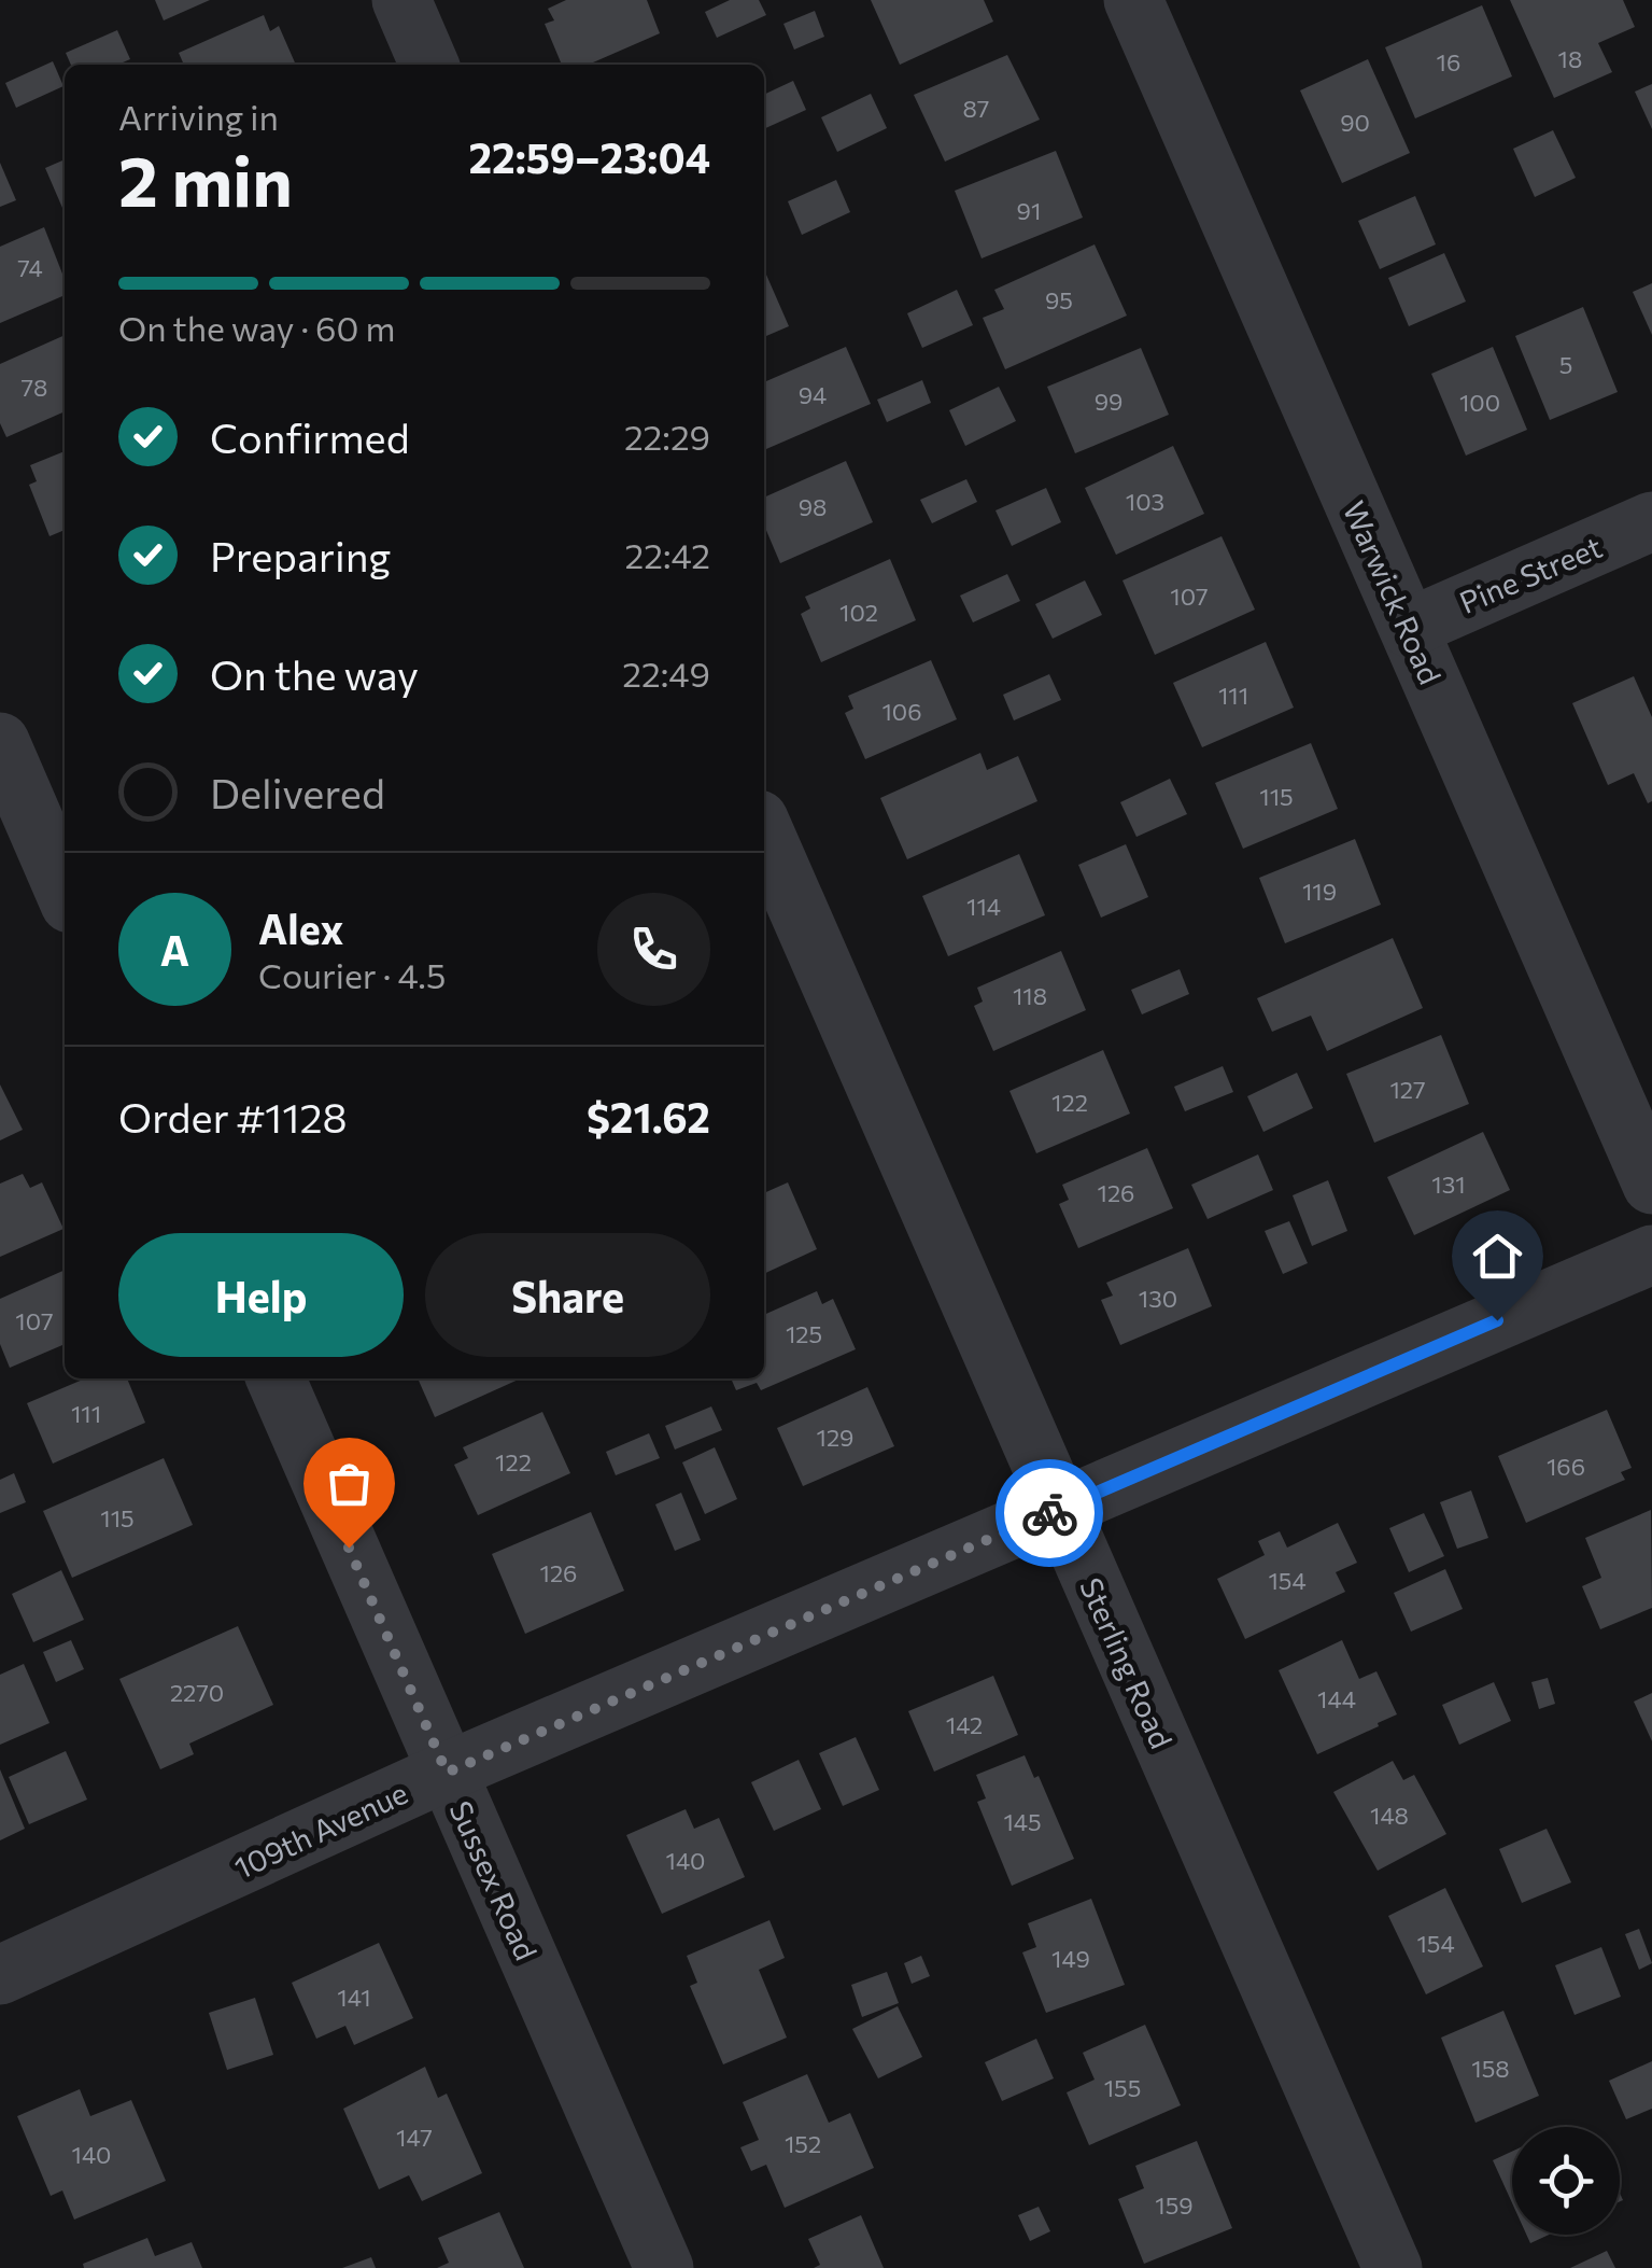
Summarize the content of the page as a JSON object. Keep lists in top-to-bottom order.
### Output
{
  "streets": {
    "street": [
      "Pine Street",
      "Warwick Road",
      "Sterling Road",
      "109th Avenue",
      "Sussex Road"
    ]
  },
  "crossings": [
    ["Pine Street", "Warwick Road"],
    ["Sterling Road", "109th Avenue"],
    ["109th Avenue", "Sussex Road"]
  ],
  "house_numbers": [
    "18",
    "16",
    "87",
    "90",
    "91",
    "74",
    "95",
    "5",
    "78",
    "94",
    "99",
    "100",
    "103",
    "98",
    "107",
    "102",
    "111",
    "106",
    "115",
    "119",
    "114",
    "118",
    "127",
    "122",
    "131",
    "126",
    "130",
    "107",
    "125",
    "111",
    "129",
    "122",
    "166",
    "115",
    "126",
    "154",
    "2270",
    "144",
    "142",
    "148",
    "145",
    "140",
    "154",
    "149",
    "141",
    "158",
    "155",
    "147",
    "152",
    "140",
    "159"
  ],
  "page": {
    "heading": ["2 min", "Arriving in", "22:59–23:04"],
    "panel": [
      "Alex",
      "Courier · 4.5",
      "Order #1128",
      "$21.62"
    ],
    "bar": "On the way · 60 m",
    "list": [
      ["Confirmed", "22:29"],
      ["Preparing", "22:42"],
      ["On the way", "22:49"],
      "Delivered"
    ],
    "round": "A",
    "buttons": ["Help", "Share"]
  }
}
